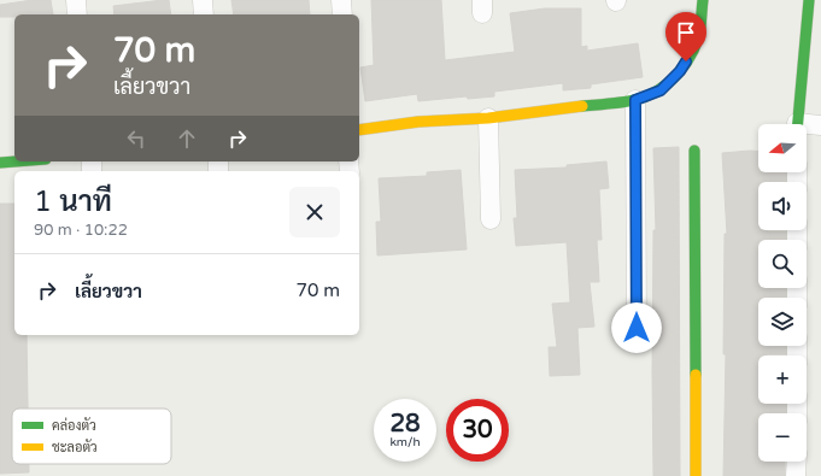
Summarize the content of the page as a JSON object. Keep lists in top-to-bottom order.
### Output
{
  "legend": ["คล่องตัว", "ชะลอตัว"],
  "north": "left",
  "page": {
    "turn": ["70 m", "เลี้ยวขวา"],
    "map_buttons": ["+", "−"],
    "heading": ["1 นาที", "90 m · 10:22"],
    "list": [
      {
        "name": "เลี้ยวขวา",
        "value": "70 m"
      }
    ],
    "speed": "28 km/h",
    "limit": "30"
  }
}
